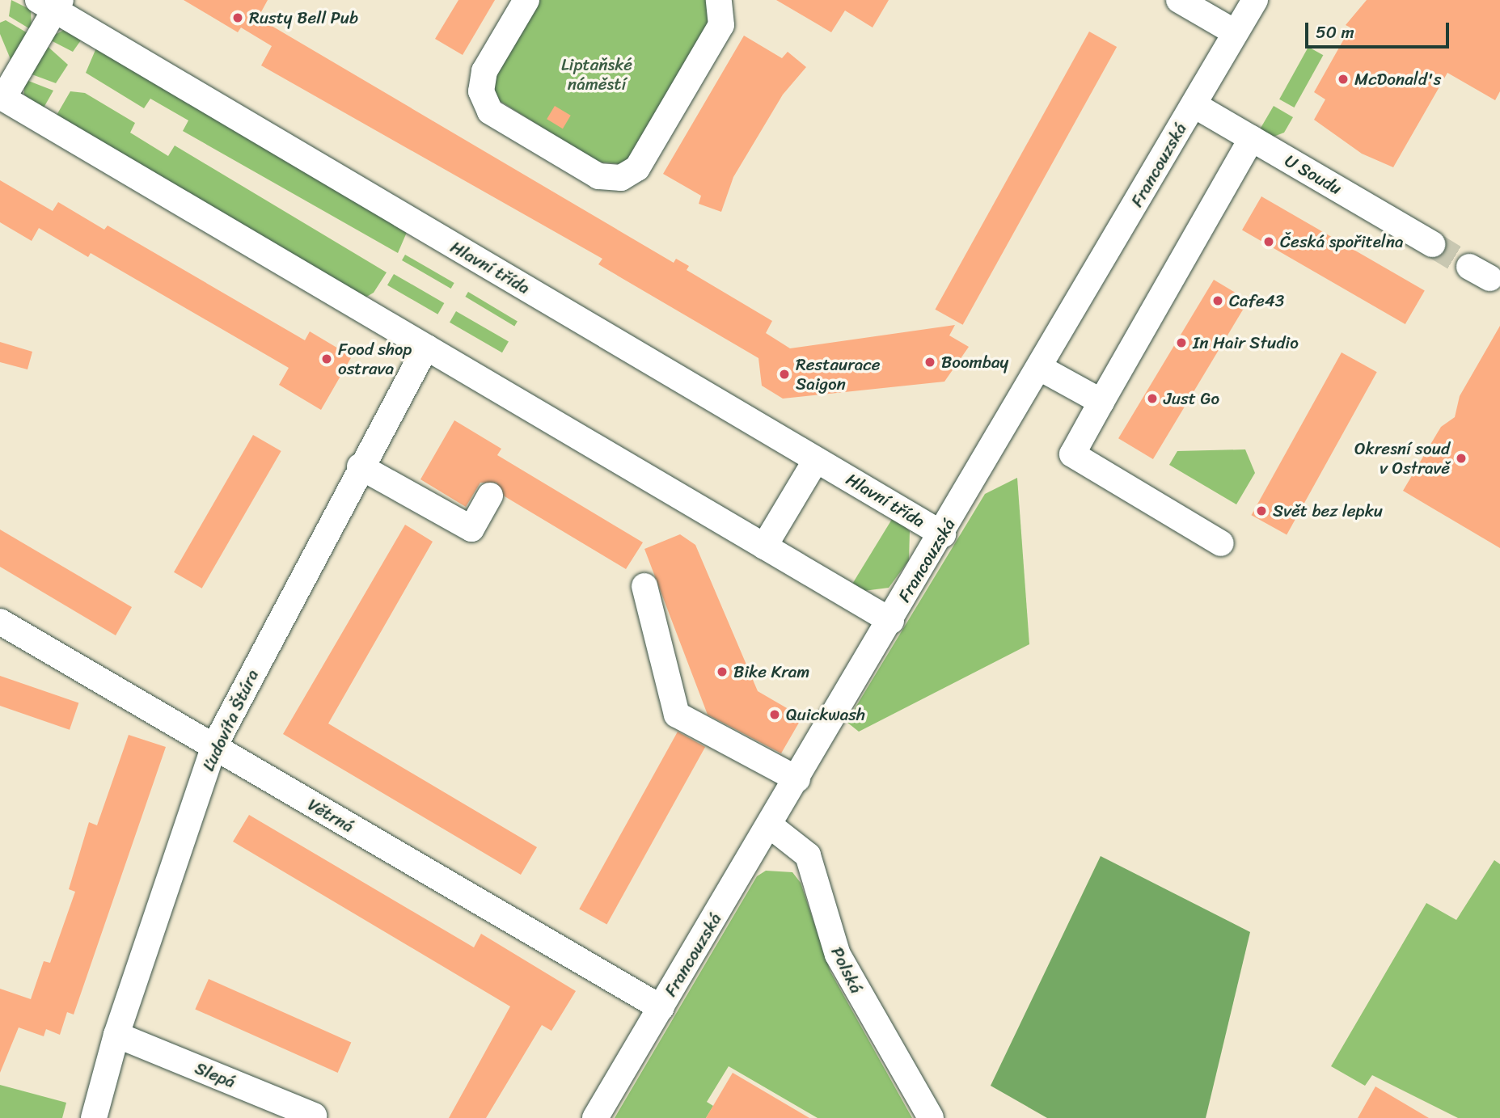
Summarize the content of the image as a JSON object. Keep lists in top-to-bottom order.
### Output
{
  "streets": {
    "street": [
      "Francouzská",
      "U Soudu",
      "Hlavní třída",
      "Ľudovíta Štúra",
      "Větrná",
      "Polská",
      "Slepá"
    ]
  },
  "crossings": [
    ["Francouzská", "U Soudu"],
    ["Francouzská", "Hlavní třída"],
    ["Francouzská", "Větrná"],
    ["Francouzská", "Polská"],
    ["Ľudovíta Štúra", "Větrná"],
    ["Ľudovíta Štúra", "Slepá"]
  ],
  "parks": ["Liptaňské náměstí"],
  "places": [
    "Rusty Bell Pub",
    "McDonald's",
    "Česká spořitelna",
    "Cafe43",
    "In Hair Studio",
    "Food shop ostrava",
    "Boombay",
    "Restaurace Saigon",
    "Just Go",
    "Okresní soud v Ostravě",
    "Svět bez lepku",
    "Bike Kram",
    "Quickwash"
  ],
  "scale_bar": "50 m"
}
